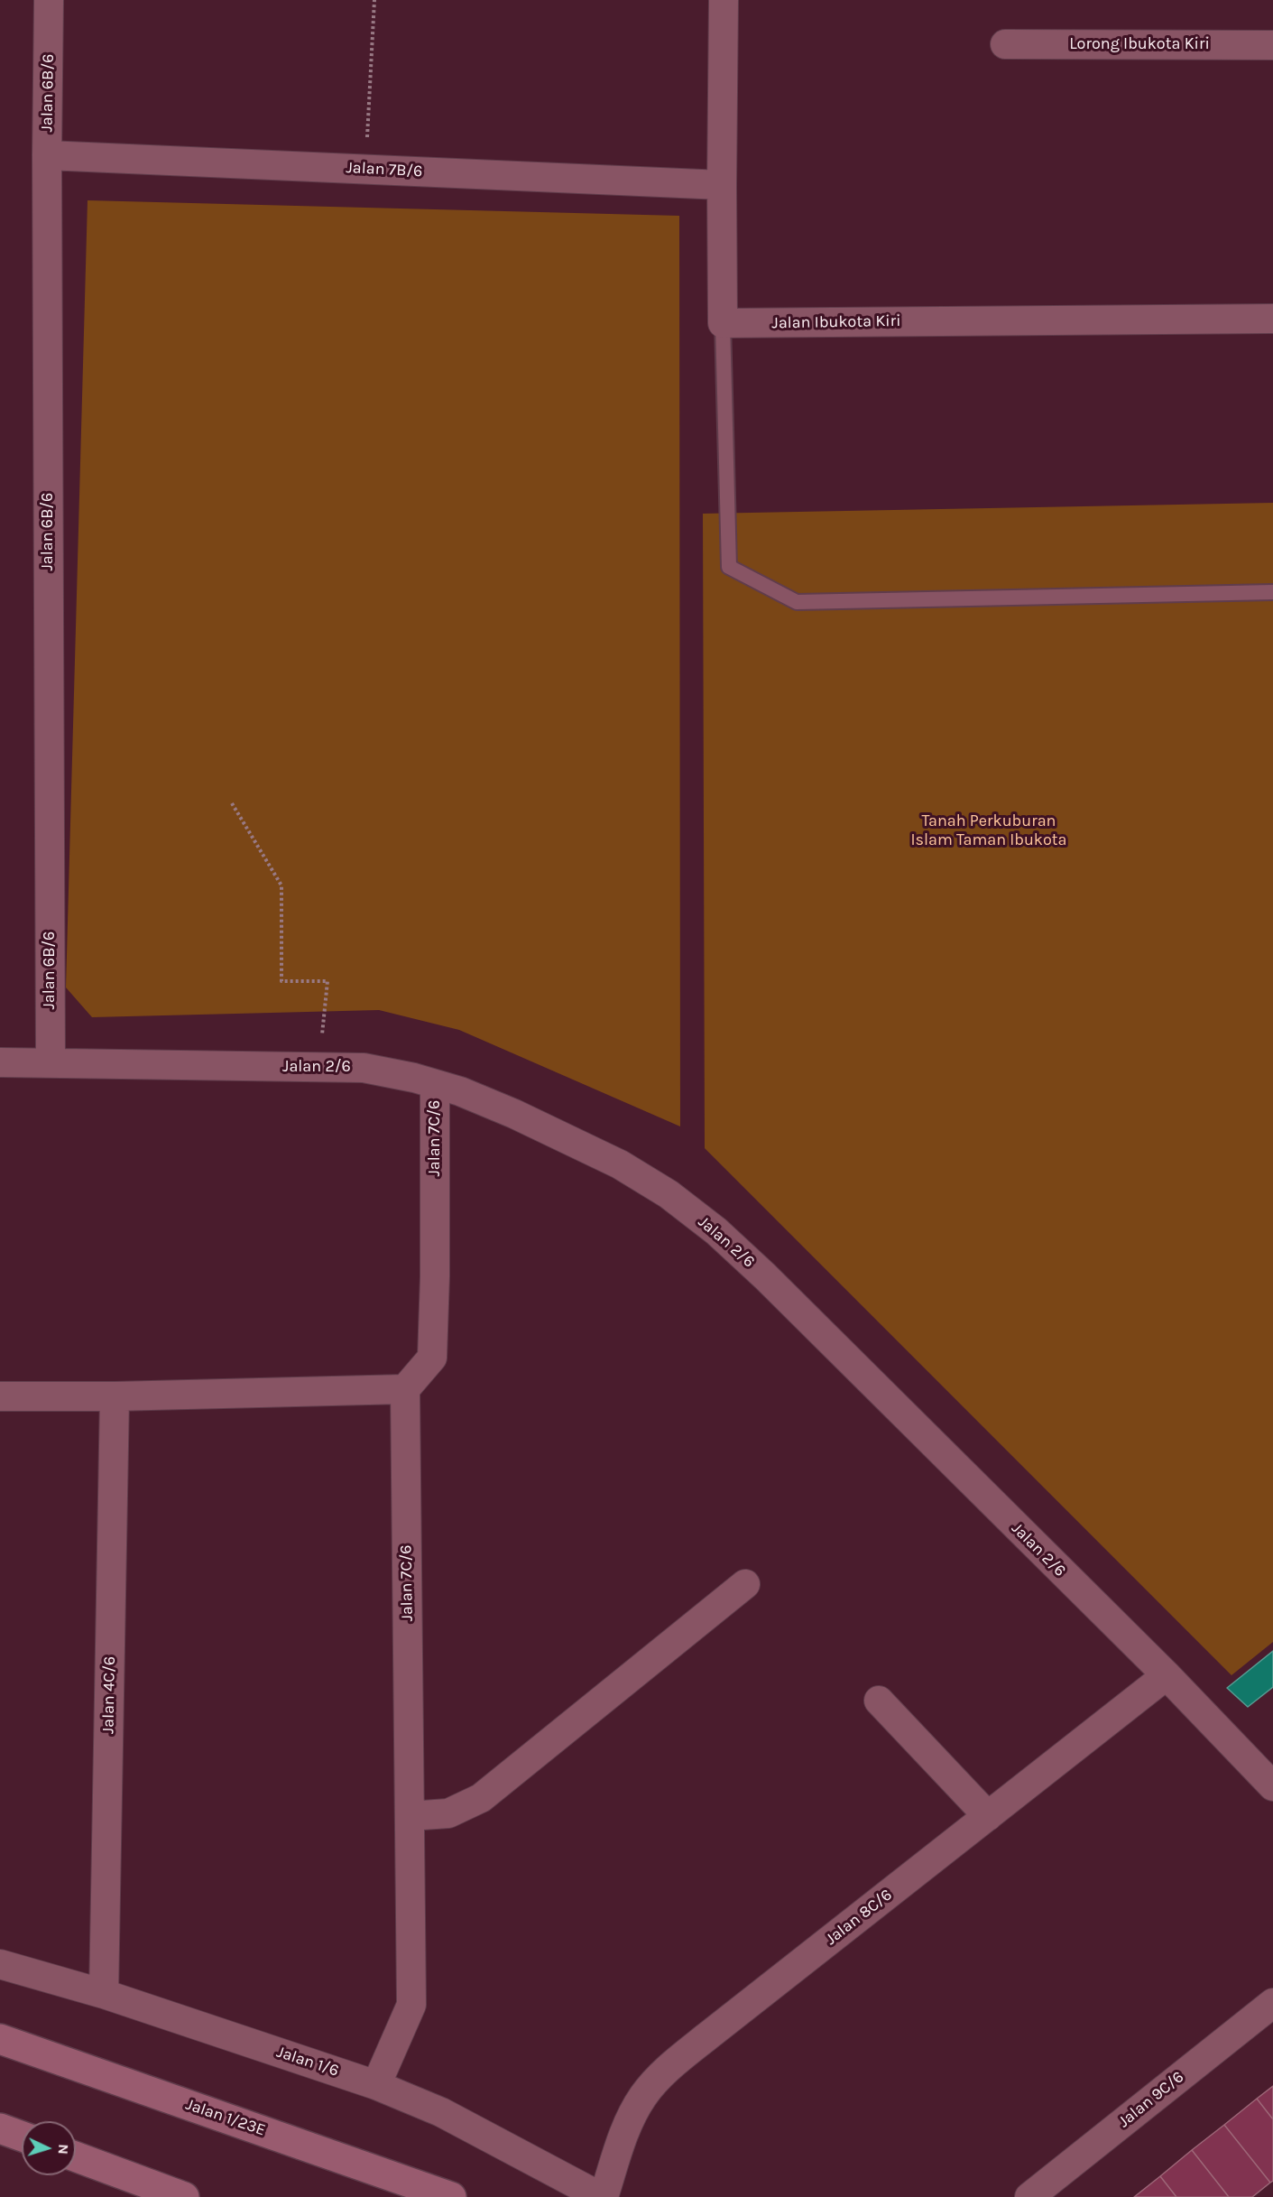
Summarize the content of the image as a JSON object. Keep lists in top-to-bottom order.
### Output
{
  "streets": {
    "street": [
      "Lorong Ibukota Kiri",
      "Jalan 6B/6",
      "Jalan 7B/6",
      "Jalan Ibukota Kiri",
      "Jalan 2/6",
      "Jalan 7C/6",
      "Jalan 4C/6",
      "Jalan 8C/6",
      "Jalan 1/6",
      "Jalan 9C/6",
      "Jalan 1/23E"
    ]
  },
  "crossings": [
    ["Jalan 6B/6", "Jalan 7B/6"],
    ["Jalan 6B/6", "Jalan 2/6"],
    ["Jalan 2/6", "Jalan 7C/6"],
    ["Jalan 2/6", "Jalan 8C/6"],
    ["Jalan 7C/6", "Jalan 1/6"],
    ["Jalan 4C/6", "Jalan 1/6"],
    ["Jalan 8C/6", "Jalan 1/6"]
  ],
  "parks": ["Tanah Perkuburan Islam Taman Ibukota"],
  "north": "right"
}
